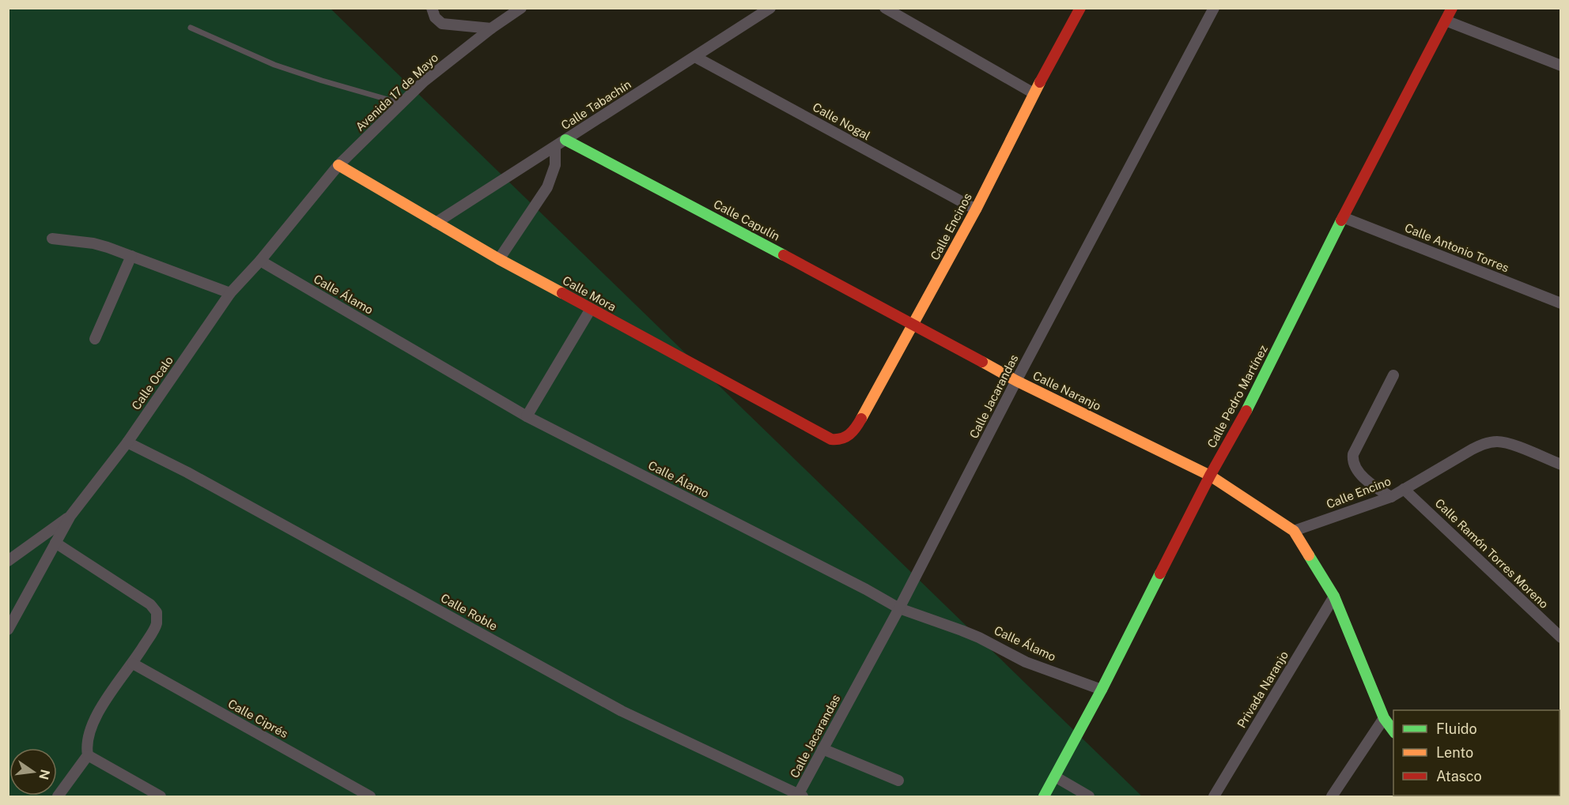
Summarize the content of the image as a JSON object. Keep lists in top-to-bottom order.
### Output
{
  "streets": {
    "street": [
      "Avenida 17 de Mayo",
      "Calle Tabachín",
      "Calle Nogal",
      "Calle Capulín",
      "Calle Encinos",
      "Calle Antonio Torres",
      "Calle Mora",
      "Calle Álamo",
      "Calle Ocalo",
      "Calle Naranjo",
      "Calle Jacarandas",
      "Calle Pedro Martínez",
      "Calle Encino",
      "Calle Ramón Torres Moreno",
      "Calle Roble",
      "Privada Naranjo",
      "Calle Ciprés"
    ]
  },
  "crossings": [
    ["Avenida 17 de Mayo", "Calle Mora"],
    ["Avenida 17 de Mayo", "Calle Ocalo"],
    ["Calle Tabachín", "Calle Nogal"],
    ["Calle Tabachín", "Calle Capulín"],
    ["Calle Tabachín", "Calle Mora"],
    ["Calle Nogal", "Calle Encinos"],
    ["Calle Capulín", "Calle Encinos"],
    ["Calle Capulín", "Calle Naranjo"],
    ["Calle Encinos", "Calle Mora"],
    ["Calle Encinos", "Calle Naranjo"],
    ["Calle Antonio Torres", "Calle Pedro Martínez"],
    ["Calle Mora", "Calle Ocalo"],
    ["Calle Álamo", "Calle Ocalo"],
    ["Calle Álamo", "Calle Jacarandas"],
    ["Calle Álamo", "Calle Pedro Martínez"],
    ["Calle Ocalo", "Calle Roble"],
    ["Calle Naranjo", "Calle Jacarandas"],
    ["Calle Naranjo", "Calle Pedro Martínez"],
    ["Calle Jacarandas", "Calle Roble"],
    ["Calle Encino", "Calle Ramón Torres Moreno"]
  ],
  "legend": ["Fluido", "Lento", "Atasco"],
  "north": "right"
}
